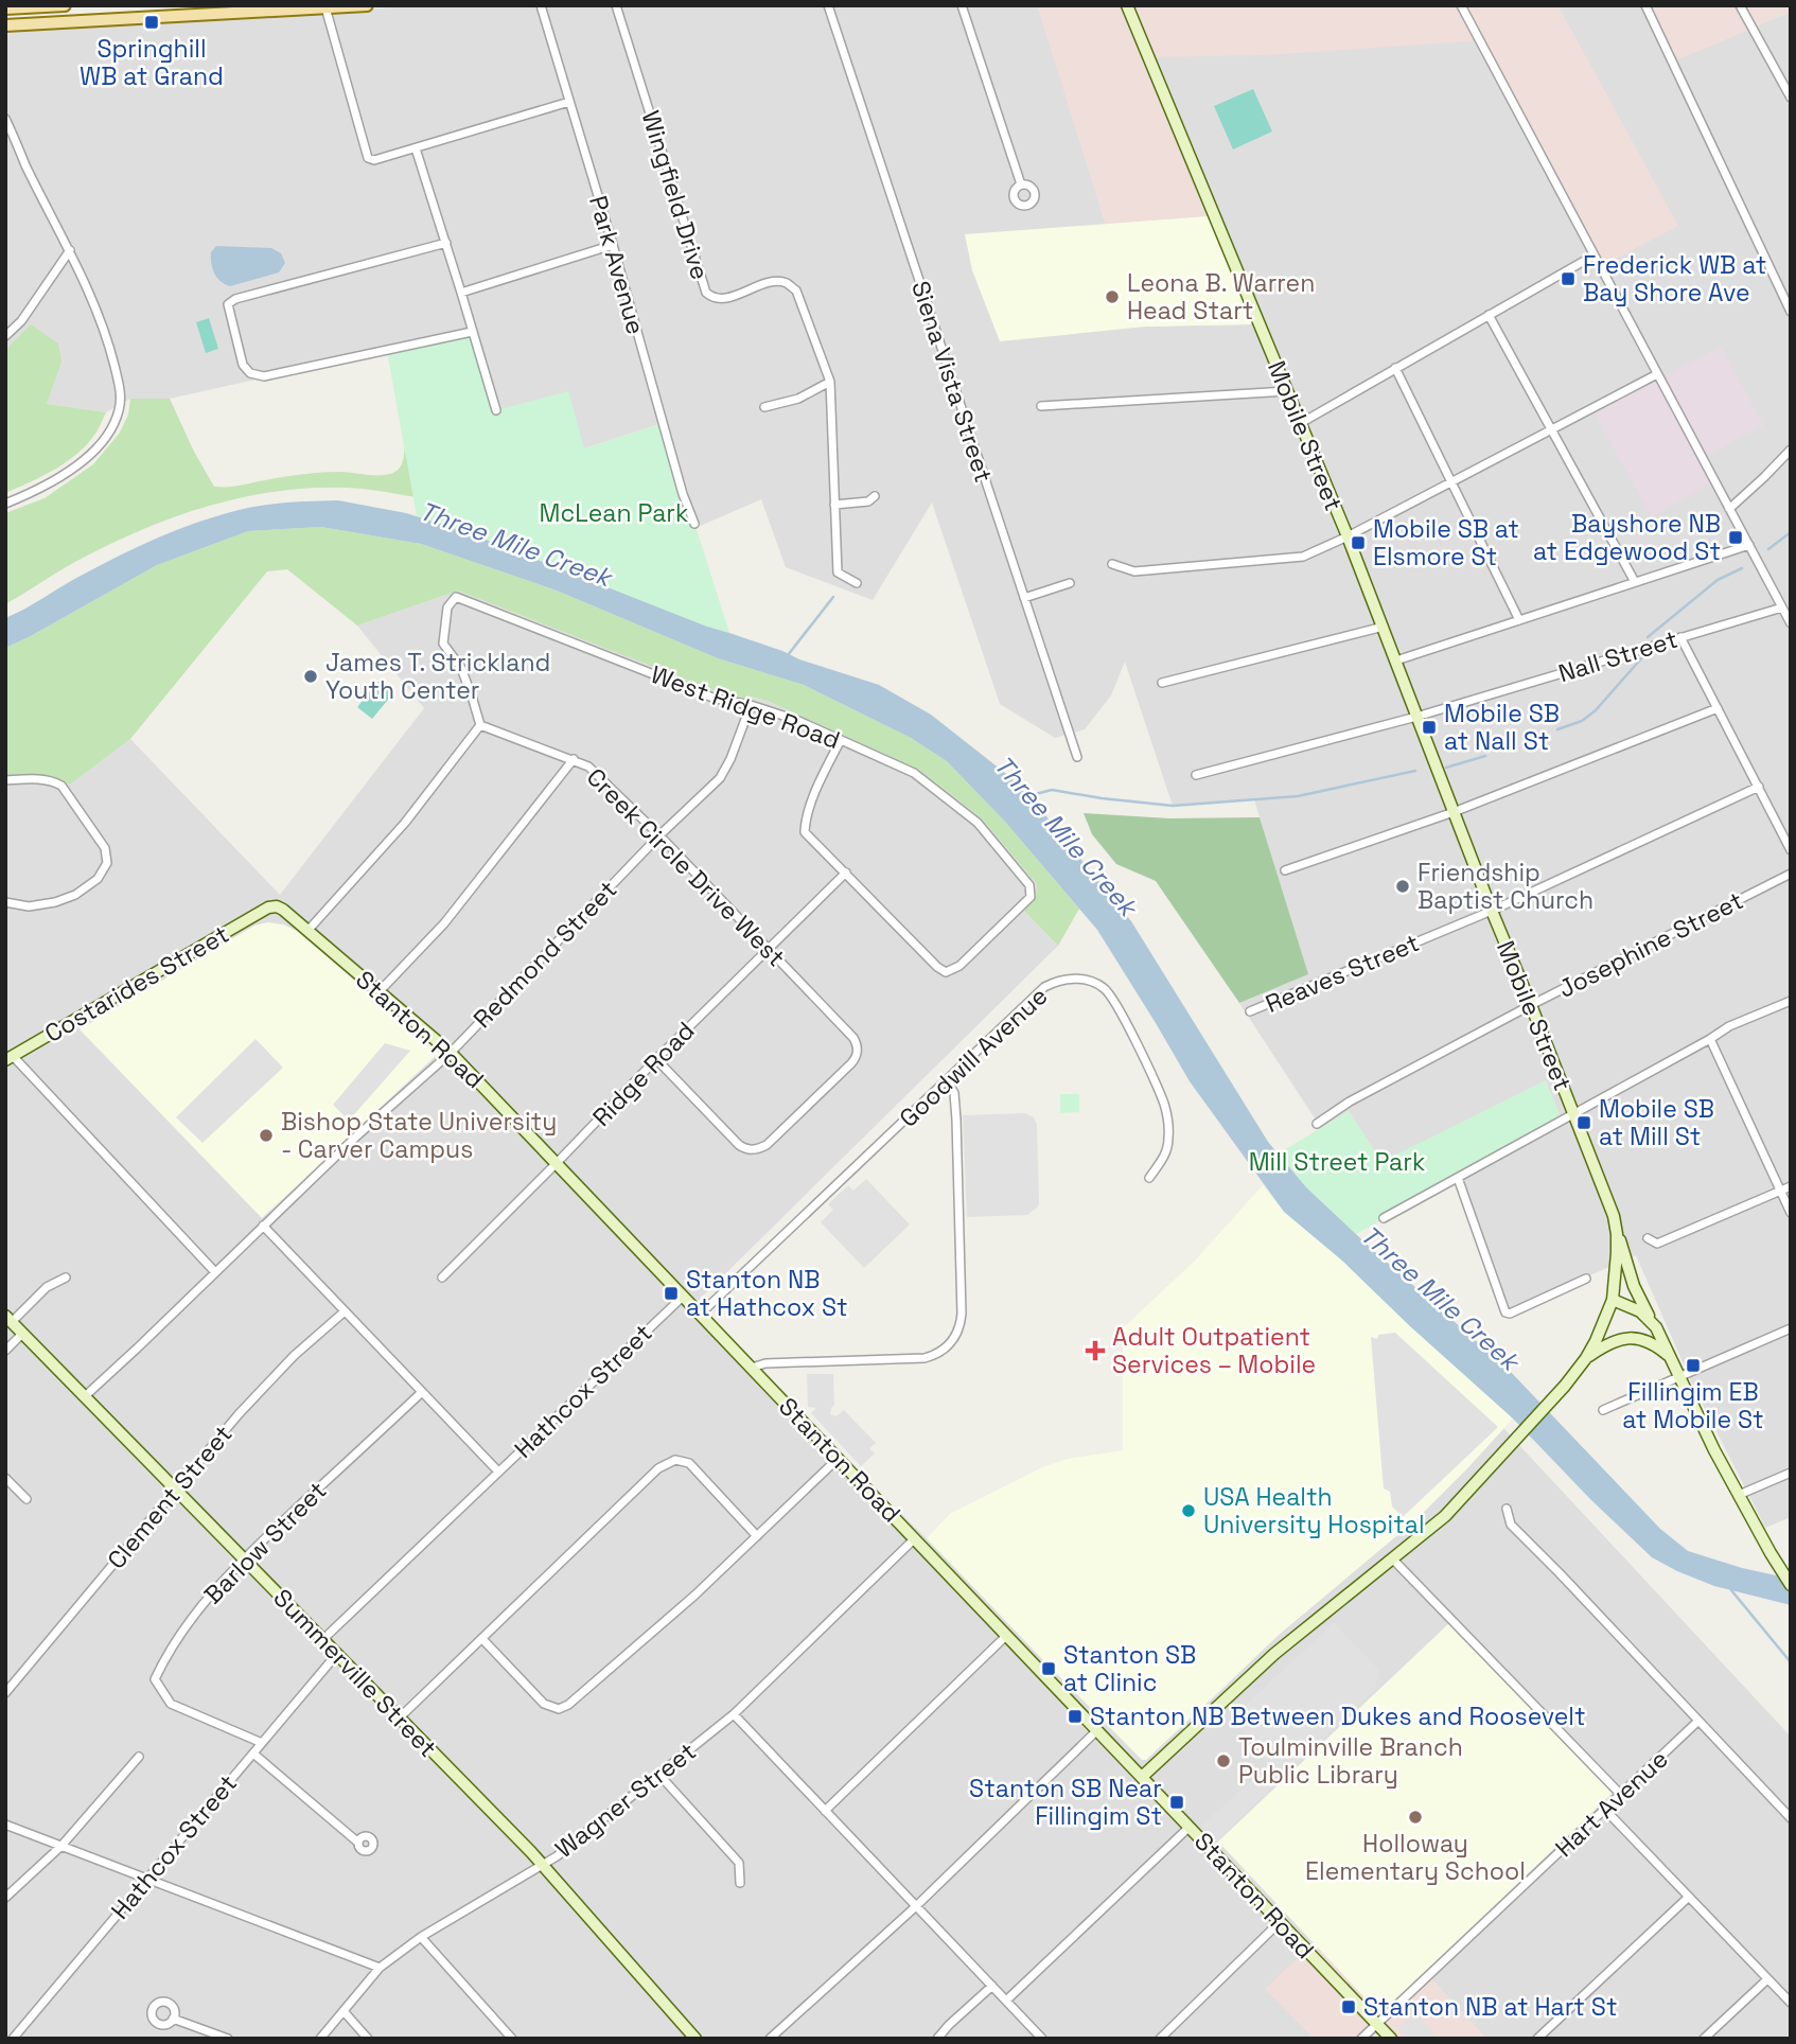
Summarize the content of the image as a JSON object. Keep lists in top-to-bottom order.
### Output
{
  "streets": {
    "street": [
      "Wingfield Drive",
      "Park Avenue",
      "Siena Vista Street",
      "Mobile Street",
      "Nall Street",
      "West Ridge Road",
      "Creek Circle Drive West",
      "Josephine Street",
      "Redmond Street",
      "Reaves Street",
      "Costarides Street",
      "Stanton Road",
      "Goodwill Avenue",
      "Ridge Road",
      "Hathcox Street",
      "Clement Street",
      "Barlow Street",
      "Summerville Street",
      "Wagner Street",
      "Hart Avenue"
    ]
  },
  "crossings": [
    ["Mobile Street", "Nall Street"],
    ["Mobile Street", "Josephine Street"],
    ["Mobile Street", "Reaves Street"],
    ["West Ridge Road", "Creek Circle Drive West"],
    ["West Ridge Road", "Redmond Street"],
    ["West Ridge Road", "Ridge Road"],
    ["Creek Circle Drive West", "Redmond Street"],
    ["Creek Circle Drive West", "Ridge Road"],
    ["Redmond Street", "Stanton Road"],
    ["Redmond Street", "Summerville Street"],
    ["Costarides Street", "Stanton Road"],
    ["Stanton Road", "Goodwill Avenue"],
    ["Stanton Road", "Ridge Road"],
    ["Stanton Road", "Hathcox Street"],
    ["Stanton Road", "Wagner Street"],
    ["Stanton Road", "Hart Avenue"],
    ["Hathcox Street", "Barlow Street"],
    ["Hathcox Street", "Summerville Street"],
    ["Clement Street", "Summerville Street"],
    ["Barlow Street", "Summerville Street"],
    ["Summerville Street", "Wagner Street"]
  ],
  "water": ["Three Mile Creek"],
  "parks": ["McLean Park", "Mill Street Park"],
  "places": {
    "transit": [
      "Springhill WB at Grand",
      "Frederick WB at Bay Shore Ave",
      "Bayshore NB at Edgewood St",
      "Mobile SB at Elsmore St",
      "Mobile SB at Nall St",
      "Mobile SB at Mill St",
      "Stanton NB at Hathcox St",
      "Fillingim EB at Mobile St",
      "Stanton SB at Clinic",
      "Stanton NB Between Dukes and Roosevelt",
      "Stanton SB Near Fillingim St",
      "Stanton NB at Hart St"
    ],
    "other": [
      "Leona B. Warren Head Start",
      "James T. Strickland Youth Center",
      "Friendship Baptist Church",
      "Bishop State University - Carver Campus",
      "USA Health University Hospital",
      "Toulminville Branch Public Library",
      "Holloway Elementary School"
    ],
    "health": ["Adult Outpatient Services – Mobile"]
  }
}
